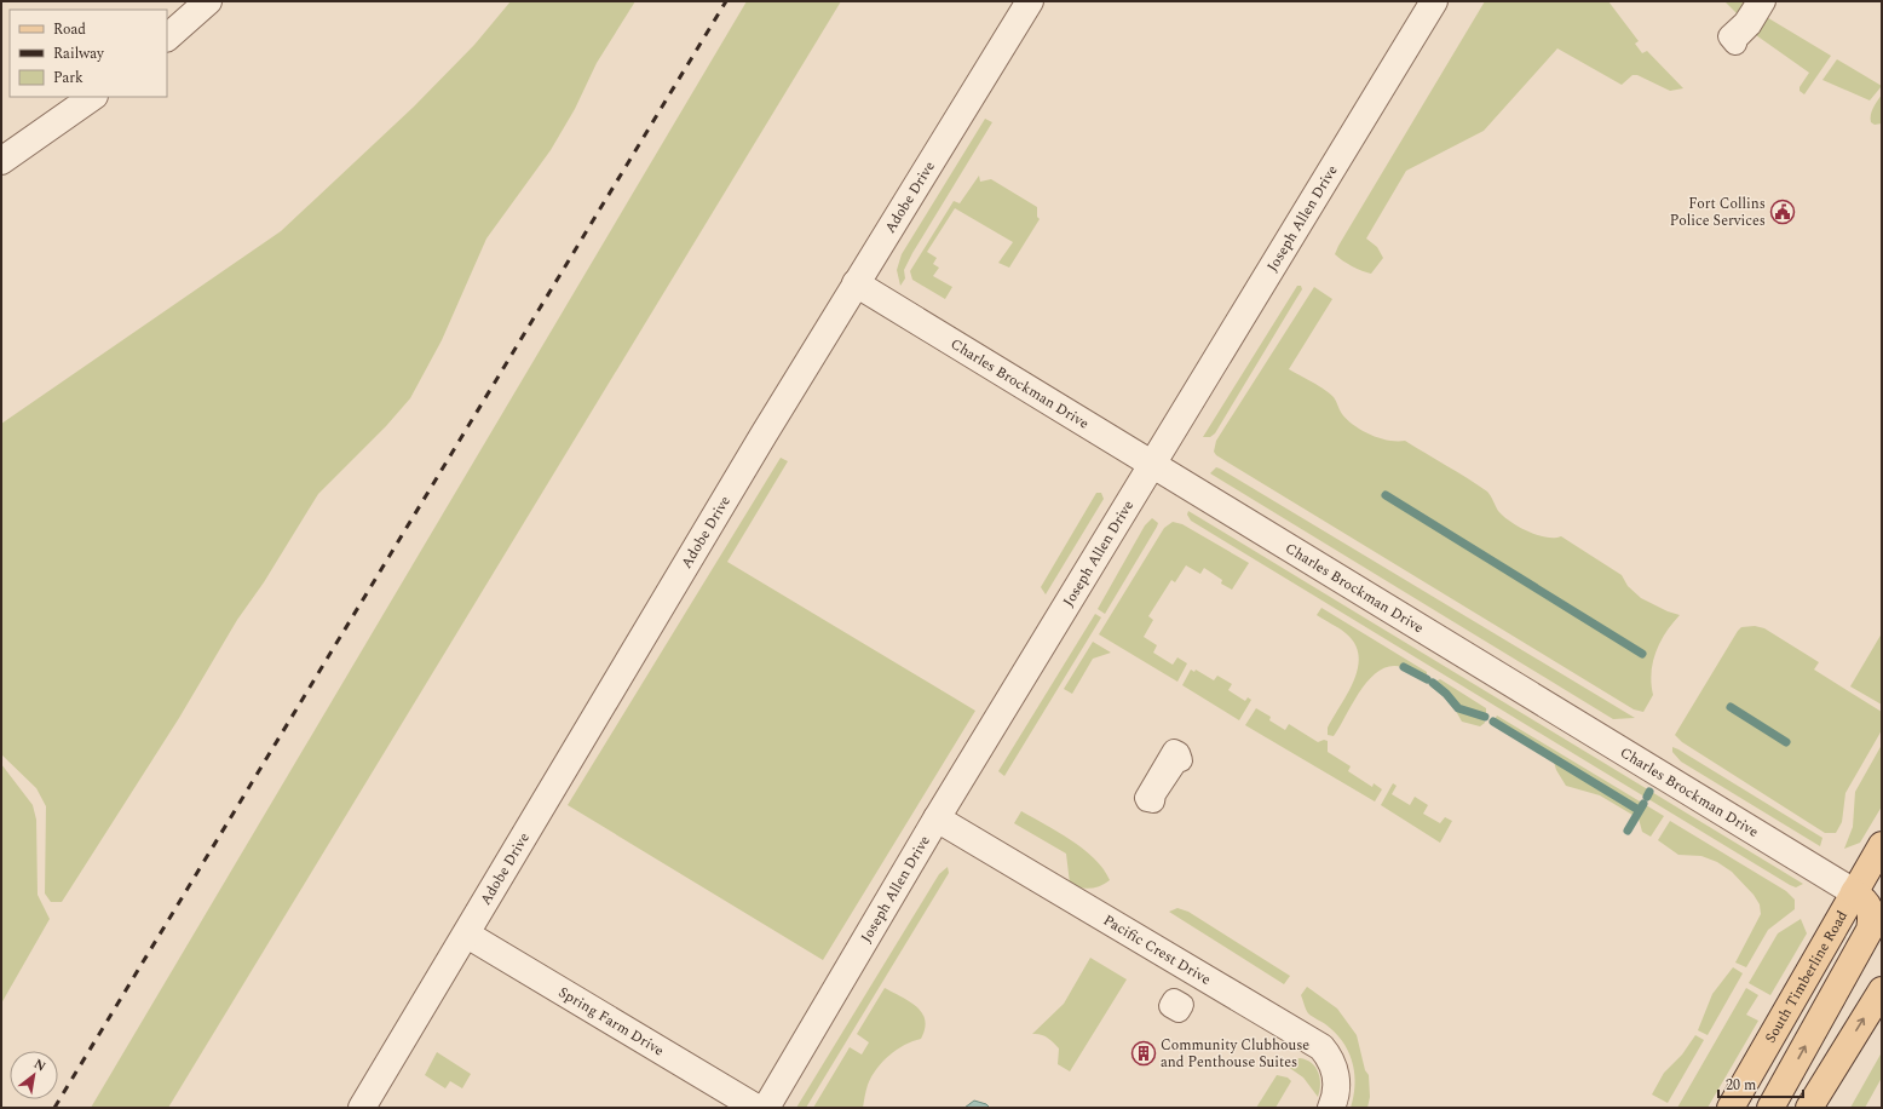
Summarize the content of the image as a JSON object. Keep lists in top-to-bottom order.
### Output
{
  "streets": {
    "main road": ["South Timberline Road"],
    "street": [
      "Adobe Drive",
      "Joseph Allen Drive",
      "Charles Brockman Drive",
      "Pacific Crest Drive",
      "Spring Farm Drive"
    ]
  },
  "crossings": [
    ["Adobe Drive", "Charles Brockman Drive"],
    ["Adobe Drive", "Spring Farm Drive"],
    ["Joseph Allen Drive", "Charles Brockman Drive"],
    ["Joseph Allen Drive", "Pacific Crest Drive"],
    ["Charles Brockman Drive", "South Timberline Road"]
  ],
  "places": {
    "public building": ["Fort Collins Police Services"],
    "building": ["Community Clubhouse and Penthouse Suites"]
  },
  "legend": ["Road", "Railway", "Park"],
  "scale_bar": "20 m",
  "north": "top right"
}
